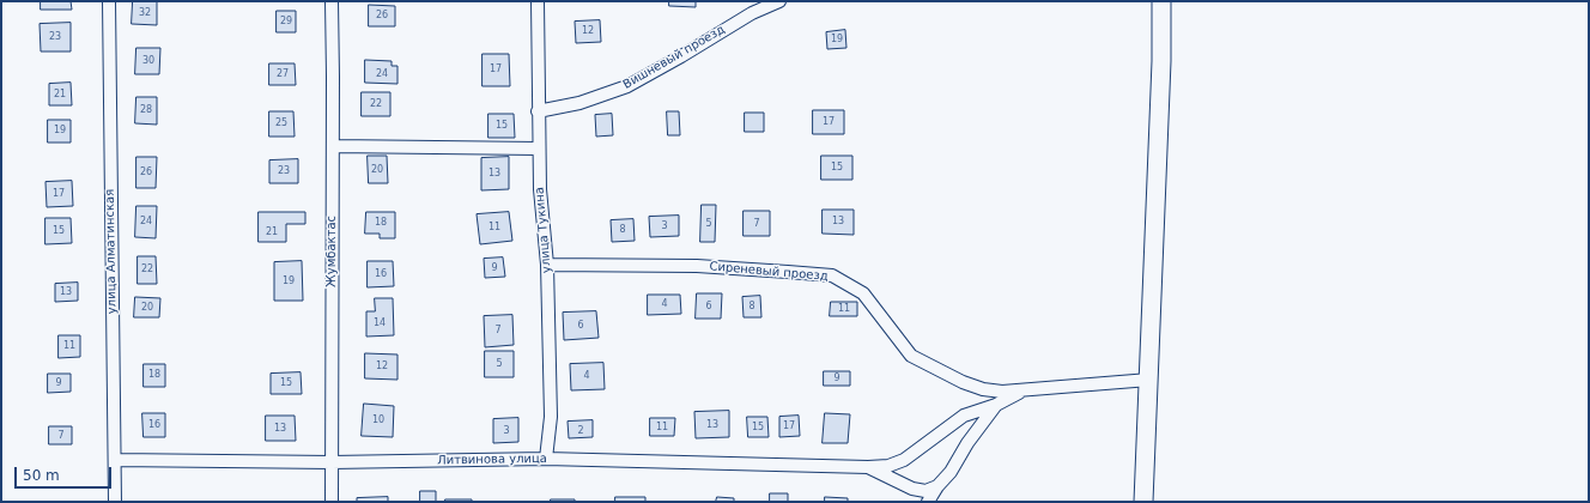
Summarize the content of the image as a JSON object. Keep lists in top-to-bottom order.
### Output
{
  "streets": {
    "street": [
      "Вишневый проезд",
      "улица Тукина",
      "улица Алматинская",
      "Жумбактас",
      "Сиреневый проезд",
      "Литвинова улица"
    ]
  },
  "crossings": [
    ["Вишневый проезд", "улица Тукина"],
    ["улица Тукина", "Сиреневый проезд"],
    ["улица Тукина", "Литвинова улица"],
    ["улица Алматинская", "Литвинова улица"],
    ["Жумбактас", "Литвинова улица"]
  ],
  "house_numbers": [
    "32",
    "26",
    "29",
    "12",
    "23",
    "19",
    "30",
    "17",
    "27",
    "24",
    "21",
    "22",
    "28",
    "17",
    "25",
    "15",
    "19",
    "15",
    "20",
    "23",
    "26",
    "13",
    "17",
    "24",
    "13",
    "18",
    "5",
    "7",
    "3",
    "11",
    "8",
    "15",
    "21",
    "9",
    "22",
    "16",
    "19",
    "13",
    "4",
    "6",
    "8",
    "20",
    "11",
    "14",
    "6",
    "7",
    "11",
    "5",
    "12",
    "18",
    "4",
    "9",
    "9",
    "15",
    "10",
    "16",
    "13",
    "17",
    "11",
    "15",
    "13",
    "3",
    "2",
    "7"
  ],
  "scale_bar": "50 m"
}
